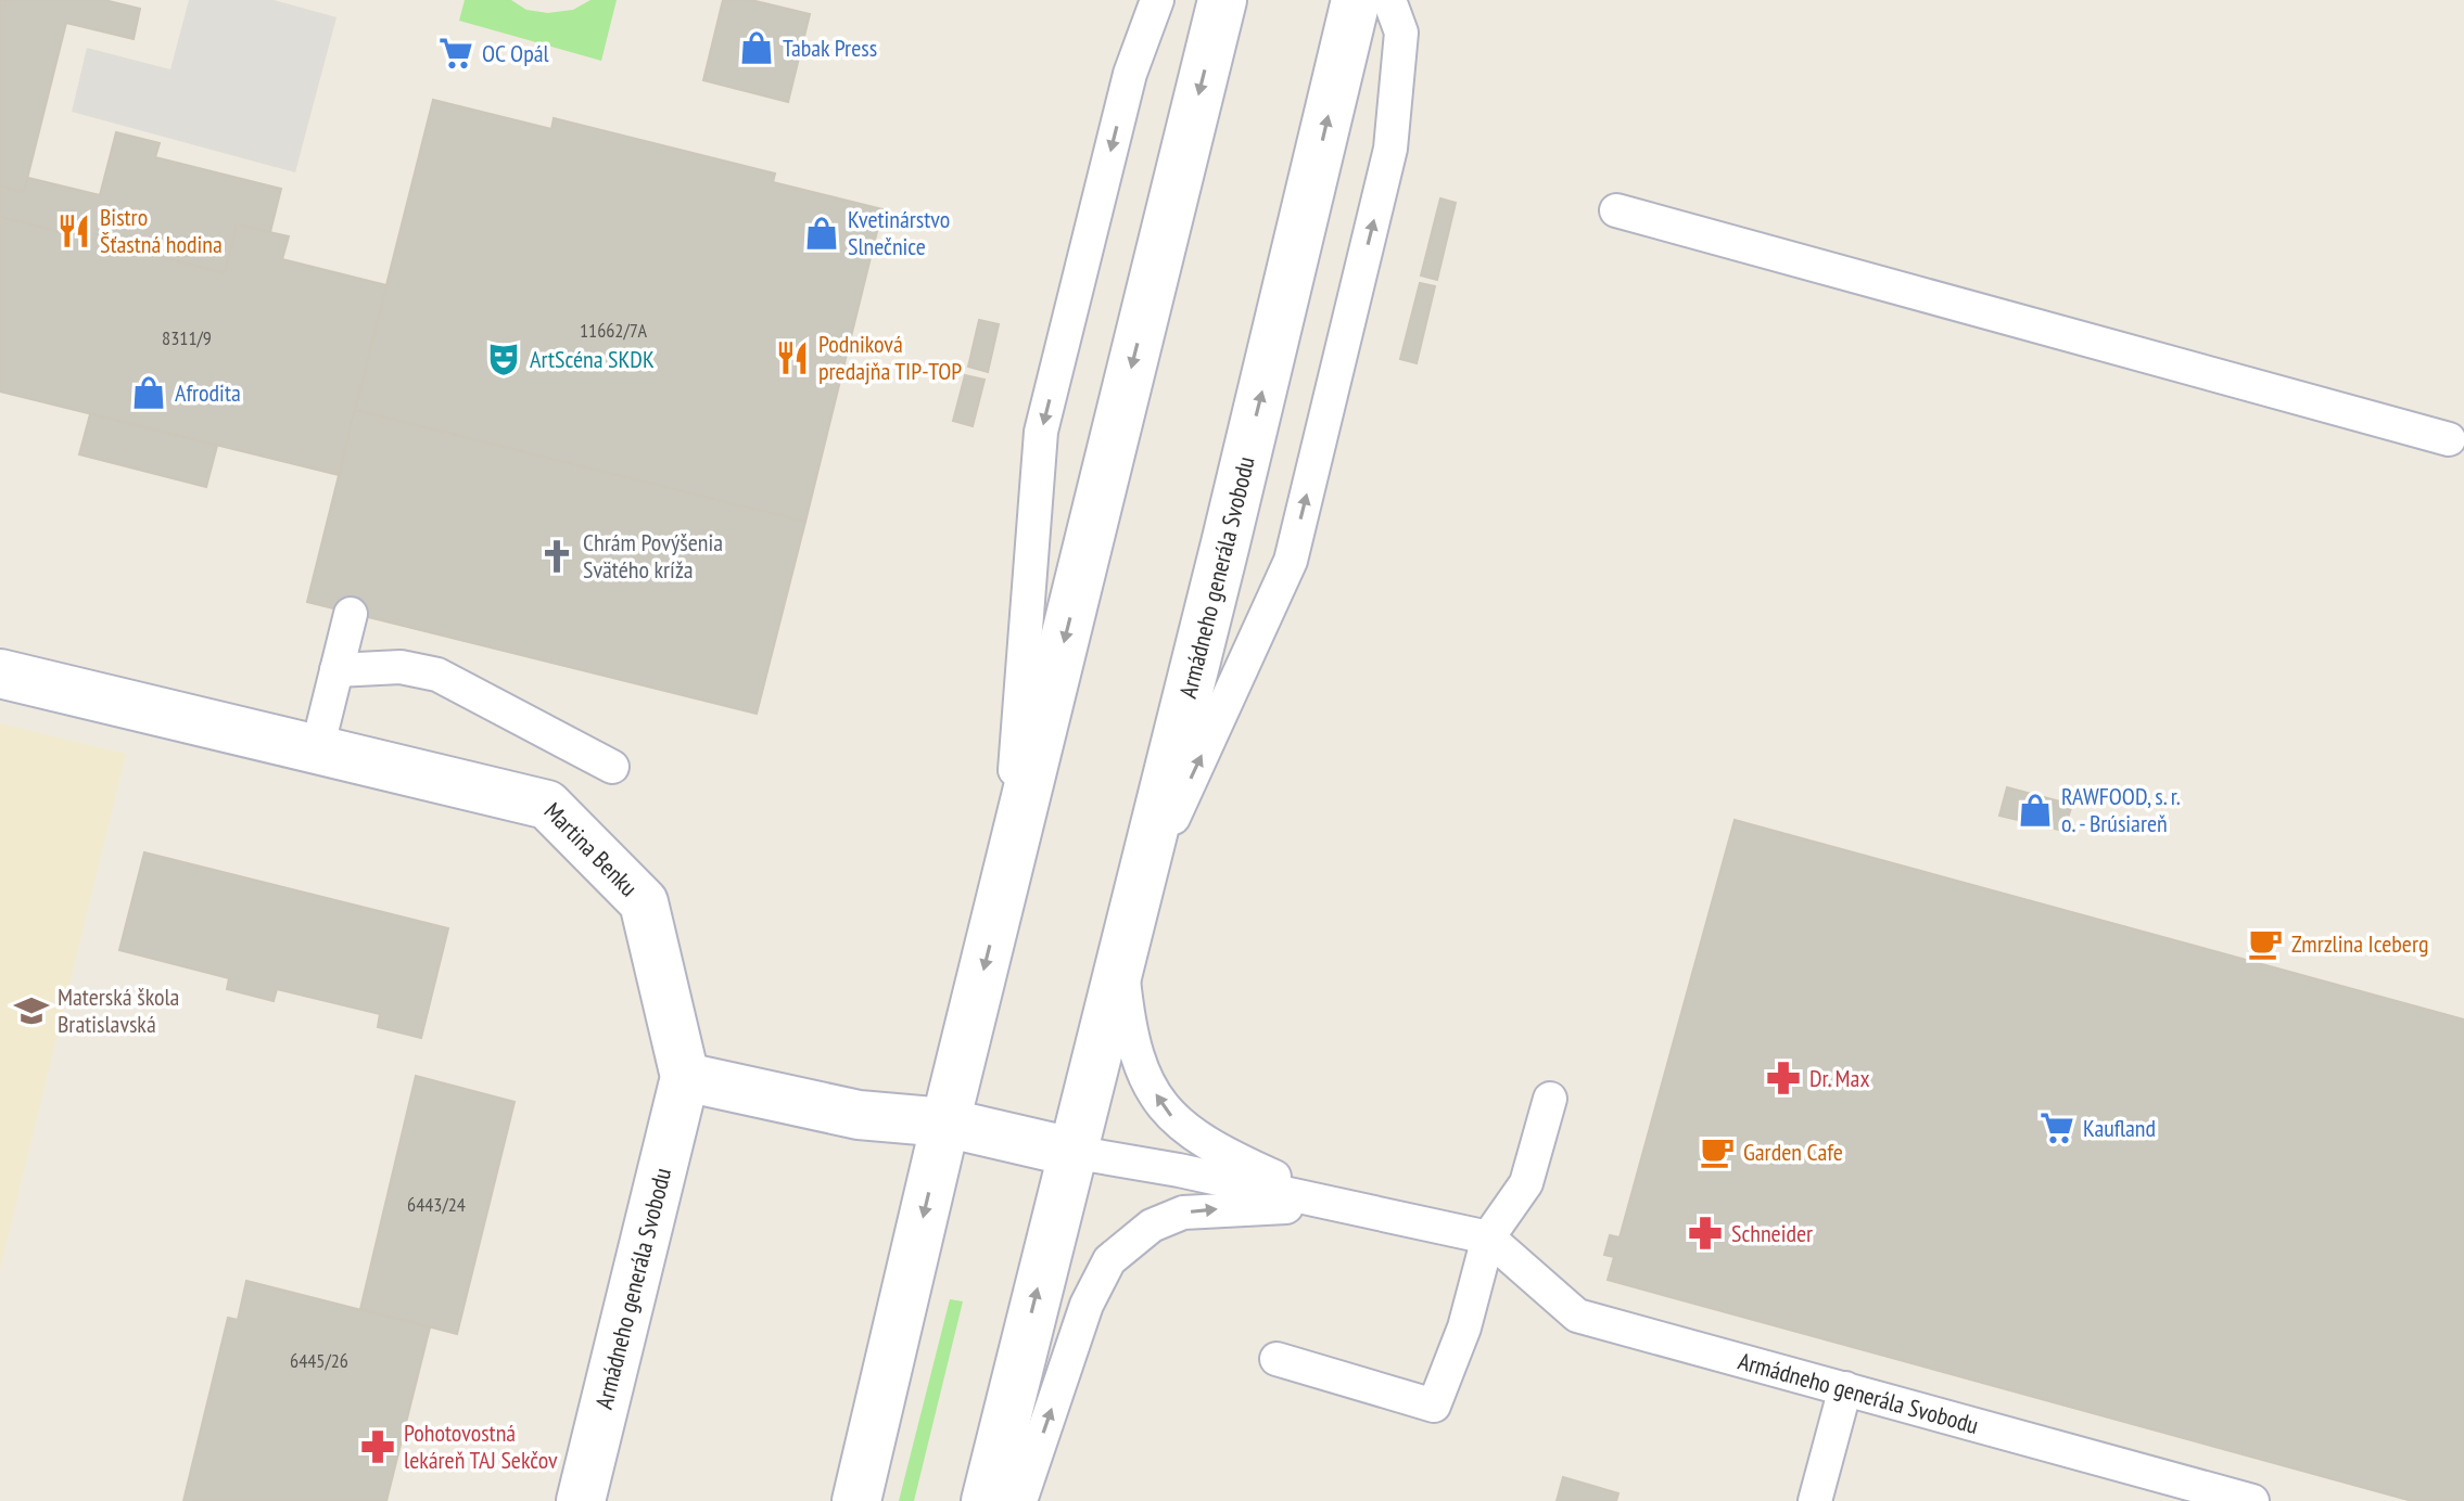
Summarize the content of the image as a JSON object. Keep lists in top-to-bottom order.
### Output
{
  "streets": {
    "street": ["Armádneho generála Svobodu", "Martina Benku"]
  },
  "crossings": [
    ["Armádneho generála Svobodu", "Martina Benku"]
  ],
  "places": {
    "shop": [
      "Tabak Press",
      "Kvetinárstvo Slnečnice",
      "Afrodita",
      "RAWFOOD, s. r. o. - Brúsiareň"
    ],
    "supermarket": ["OC Opál", "Kaufland"],
    "restaurant": ["Bistro Šťastná hodina", "Podniková predajňa TIP-TOP"],
    "theatre": ["ArtScéna SKDK"],
    "church": ["Chrám Povýšenia Svätého kríža"],
    "cafe": ["Zmrzlina Iceberg", "Garden Cafe"],
    "school or university": ["Materská škola Bratislavská"],
    "pharmacy": ["Dr. Max", "Schneider", "Pohotovostná lekáreň TAJ Sekčov"]
  },
  "house_numbers": [
    "11662/7A",
    "8311/9",
    "6443/24",
    "6445/26"
  ]
}
